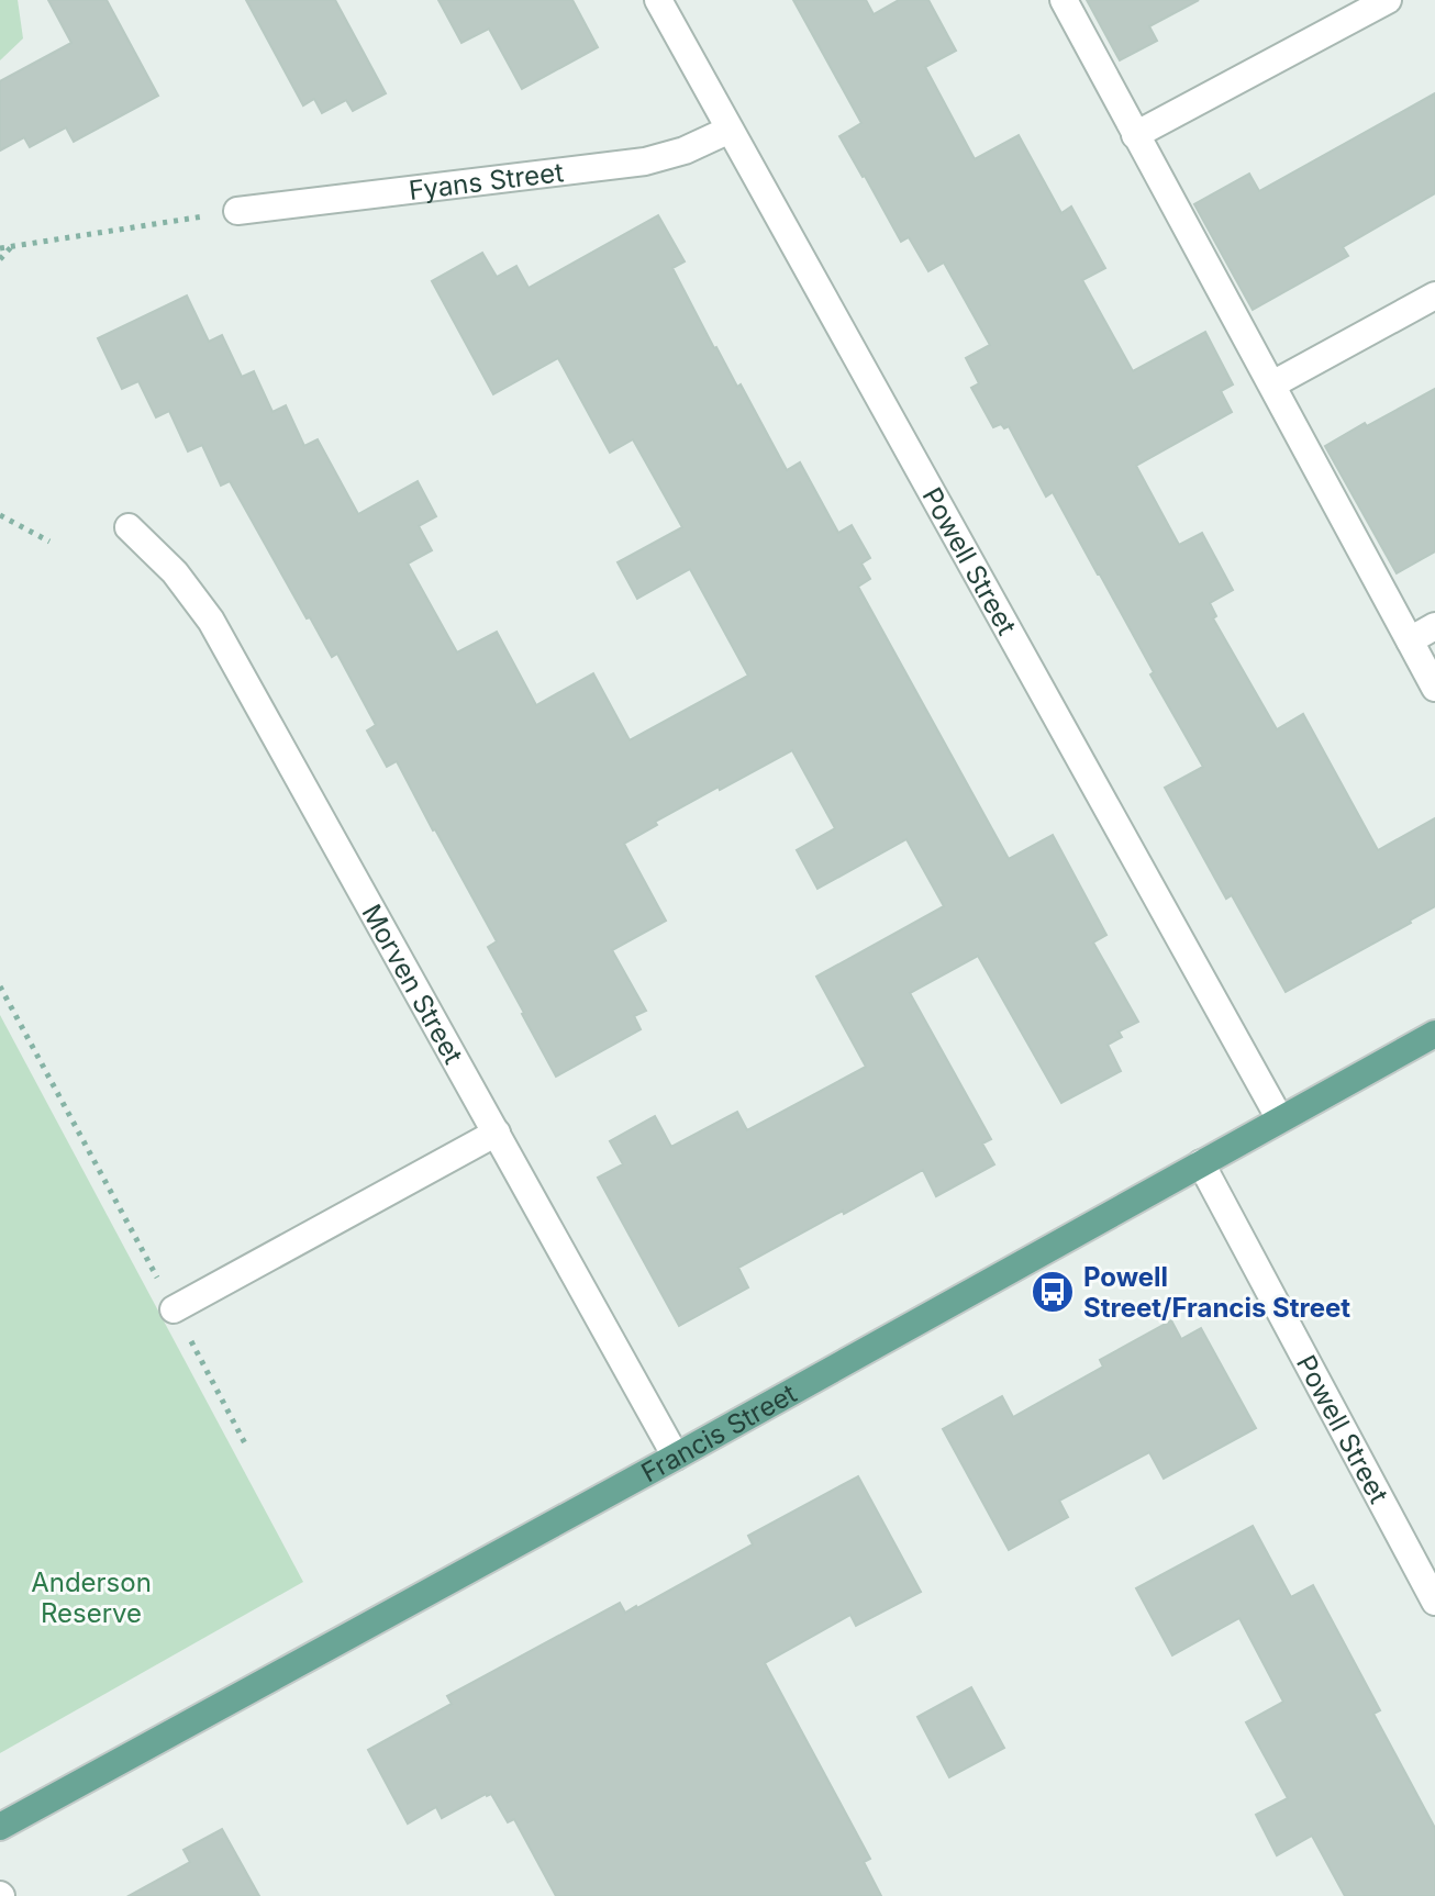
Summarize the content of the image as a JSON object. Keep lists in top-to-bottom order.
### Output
{
  "streets": {
    "main road": ["Francis Street"],
    "street": ["Fyans Street", "Powell Street", "Morven Street"]
  },
  "crossings": [
    ["Fyans Street", "Powell Street"],
    ["Powell Street", "Francis Street"],
    ["Morven Street", "Francis Street"]
  ],
  "parks": ["Anderson Reserve"],
  "places": {
    "bus stop": ["Powell Street/Francis Street"]
  }
}
